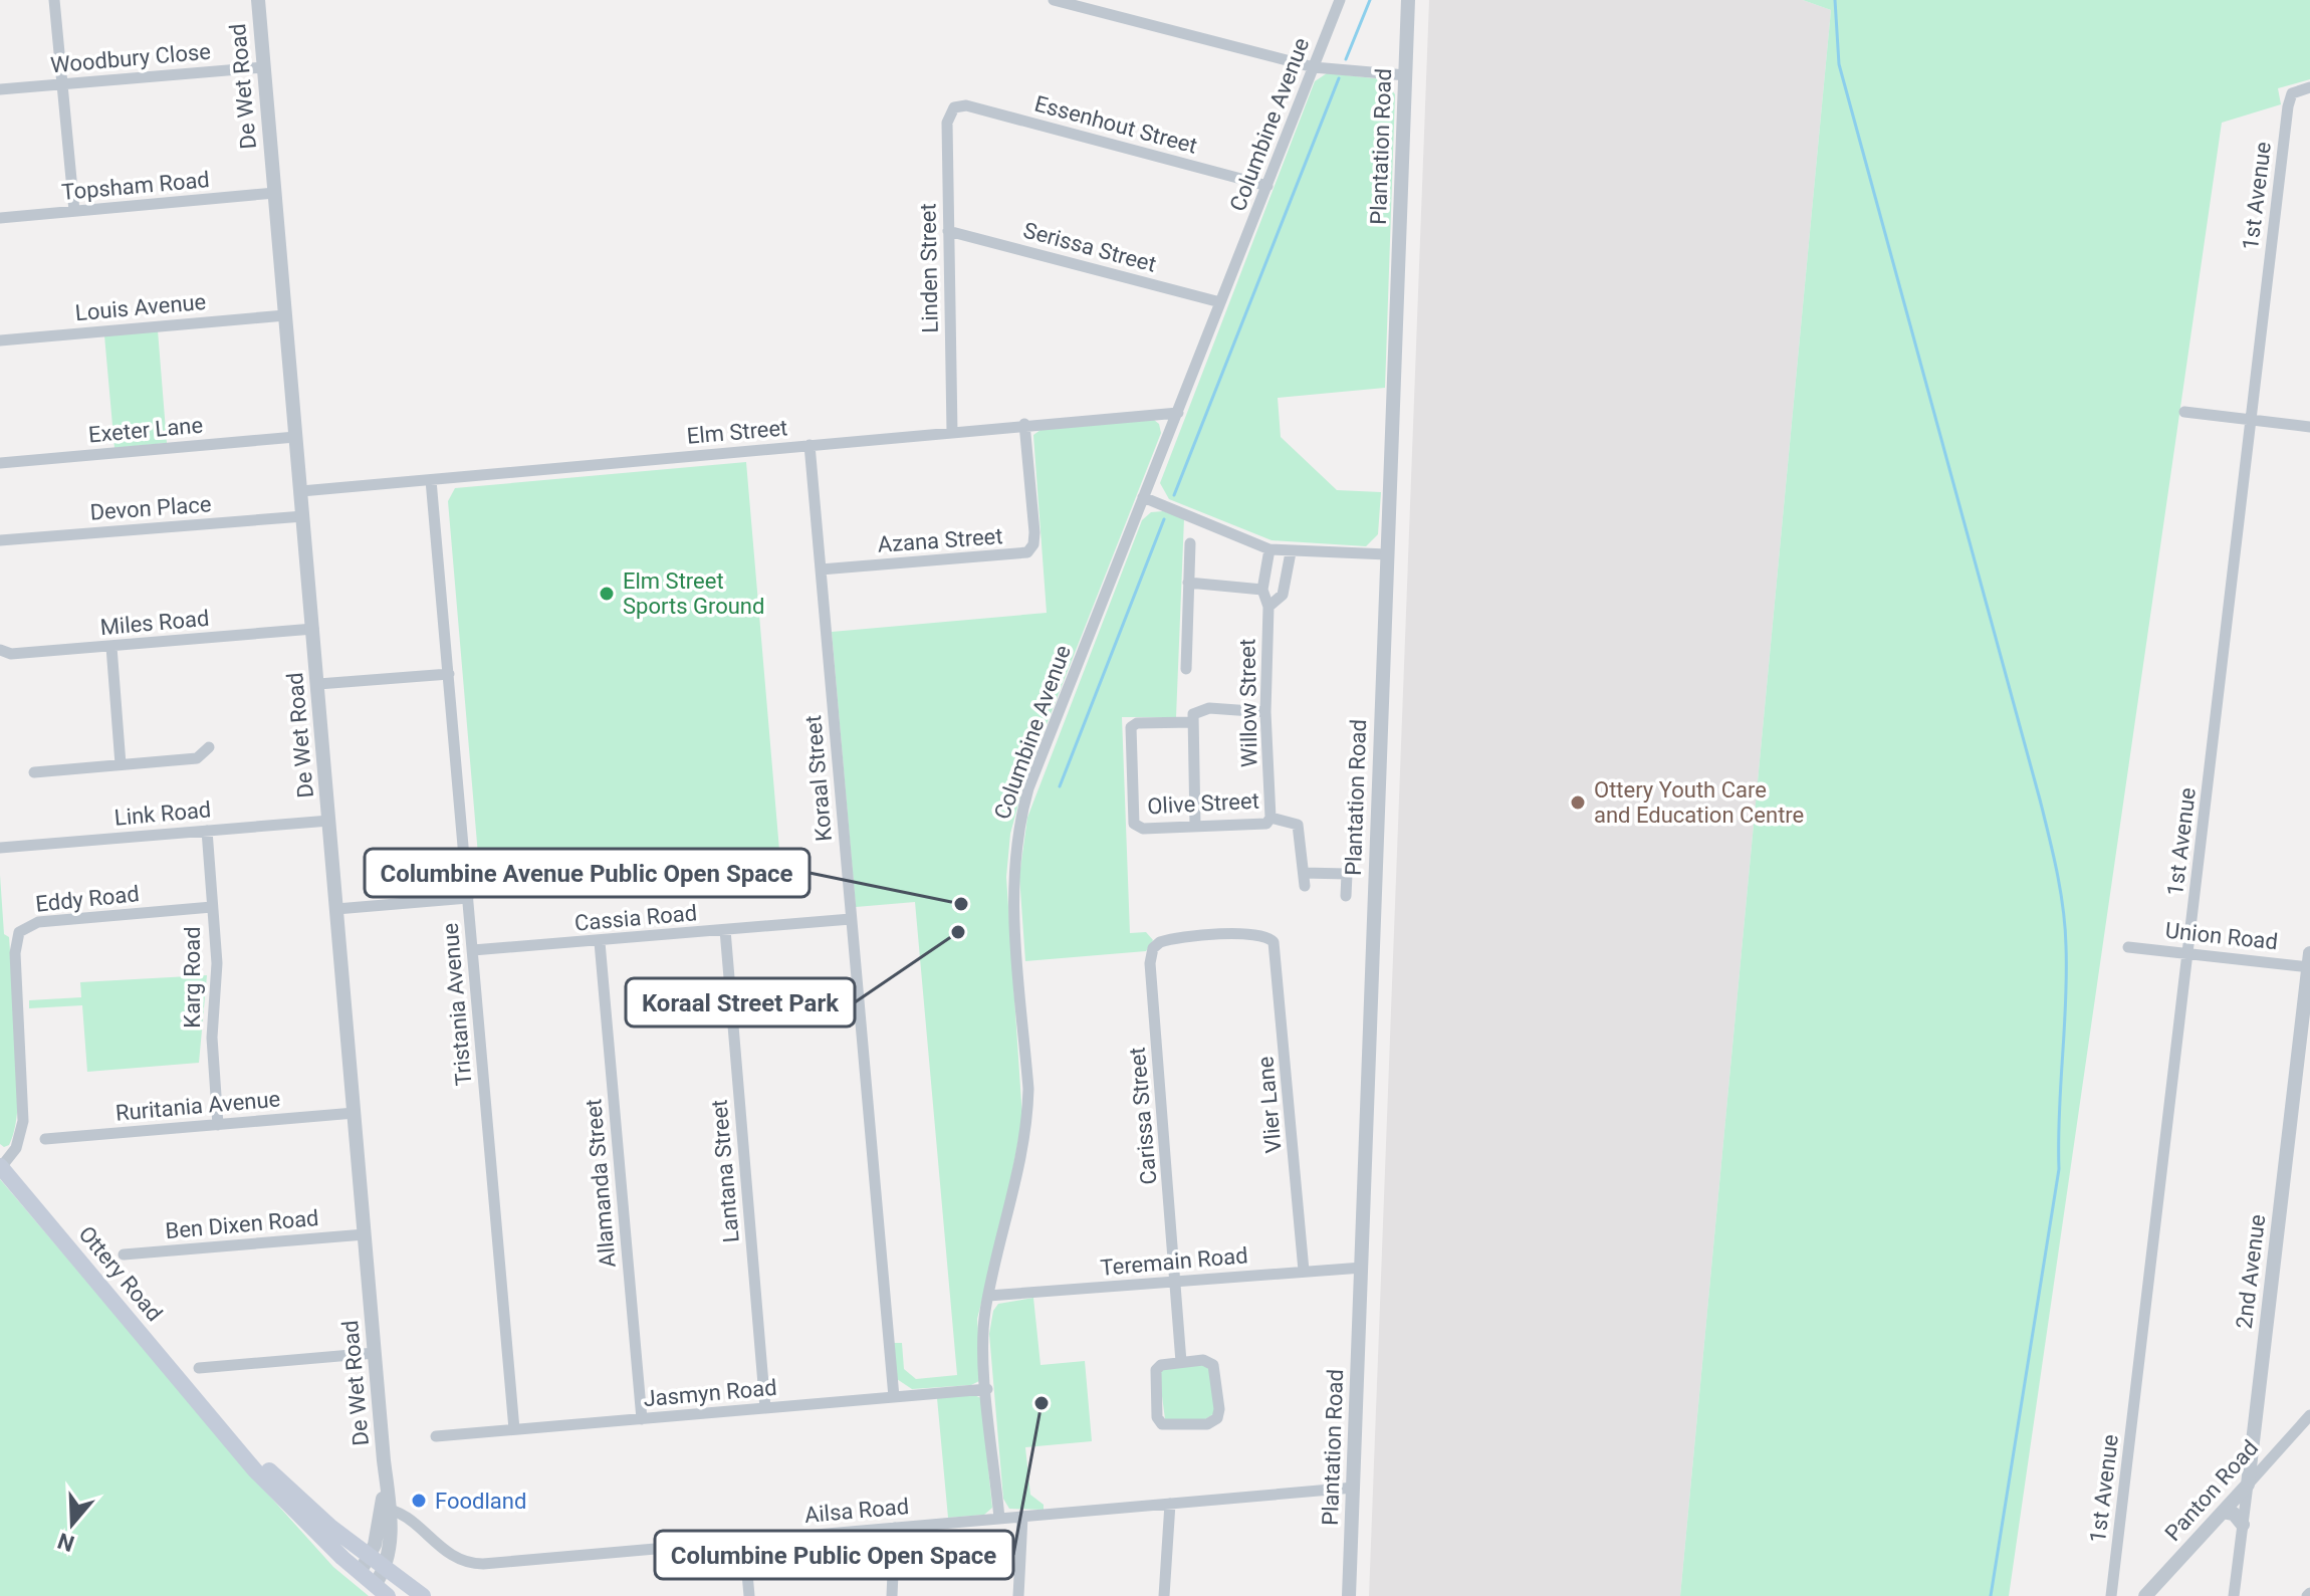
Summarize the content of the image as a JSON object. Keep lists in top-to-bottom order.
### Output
{
  "streets": {
    "main road": ["Ottery Road"],
    "street": [
      "Woodbury Close",
      "De Wet Road",
      "Essenhout Street",
      "Columbine Avenue",
      "Plantation Road",
      "Topsham Road",
      "1st Avenue",
      "Serissa Street",
      "Linden Street",
      "Louis Avenue",
      "Exeter Lane",
      "Elm Street",
      "Devon Place",
      "Azana Street",
      "Miles Road",
      "Willow Street",
      "Koraal Street",
      "Olive Street",
      "Link Road",
      "Eddy Road",
      "Cassia Road",
      "Union Road",
      "Karg Road",
      "Tristania Avenue",
      "Vlier Lane",
      "Ruritania Avenue",
      "Carissa Street",
      "Lantana Street",
      "Allamanda Street",
      "Ben Dixen Road",
      "Teremain Road",
      "2nd Avenue",
      "Jasmyn Road",
      "Panton Road",
      "Ailsa Road"
    ]
  },
  "crossings": [
    ["Woodbury Close", "De Wet Road"],
    ["De Wet Road", "Topsham Road"],
    ["De Wet Road", "Louis Avenue"],
    ["De Wet Road", "Exeter Lane"],
    ["De Wet Road", "Elm Street"],
    ["De Wet Road", "Devon Place"],
    ["De Wet Road", "Miles Road"],
    ["De Wet Road", "Link Road"],
    ["De Wet Road", "Ruritania Avenue"],
    ["De Wet Road", "Ben Dixen Road"],
    ["De Wet Road", "Ottery Road"],
    ["De Wet Road", "Ailsa Road"],
    ["Essenhout Street", "Columbine Avenue"],
    ["Essenhout Street", "Linden Street"],
    ["Columbine Avenue", "Serissa Street"],
    ["Columbine Avenue", "Elm Street"],
    ["Columbine Avenue", "Teremain Road"],
    ["Columbine Avenue", "Jasmyn Road"],
    ["Columbine Avenue", "Ailsa Road"],
    ["Plantation Road", "Teremain Road"],
    ["Plantation Road", "Ailsa Road"],
    ["1st Avenue", "Union Road"],
    ["Serissa Street", "Linden Street"],
    ["Linden Street", "Elm Street"],
    ["Elm Street", "Azana Street"],
    ["Elm Street", "Koraal Street"],
    ["Elm Street", "Tristania Avenue"],
    ["Azana Street", "Koraal Street"],
    ["Willow Street", "Olive Street"],
    ["Koraal Street", "Cassia Road"],
    ["Koraal Street", "Jasmyn Road"],
    ["Link Road", "Karg Road"],
    ["Eddy Road", "Karg Road"],
    ["Eddy Road", "Ottery Road"],
    ["Cassia Road", "Tristania Avenue"],
    ["Cassia Road", "Lantana Street"],
    ["Cassia Road", "Allamanda Street"],
    ["Union Road", "2nd Avenue"],
    ["Karg Road", "Ruritania Avenue"],
    ["Tristania Avenue", "Jasmyn Road"],
    ["Vlier Lane", "Carissa Street"],
    ["Vlier Lane", "Teremain Road"],
    ["Carissa Street", "Teremain Road"],
    ["Lantana Street", "Jasmyn Road"],
    ["Allamanda Street", "Jasmyn Road"],
    ["2nd Avenue", "Panton Road"]
  ],
  "places": [
    "Elm Street Sports Ground",
    "Ottery Youth Care and Education Centre",
    "Columbine Avenue Public Open Space",
    "Koraal Street Park",
    "Columbine Public Open Space",
    "Foodland"
  ],
  "north": "bottom"
}
